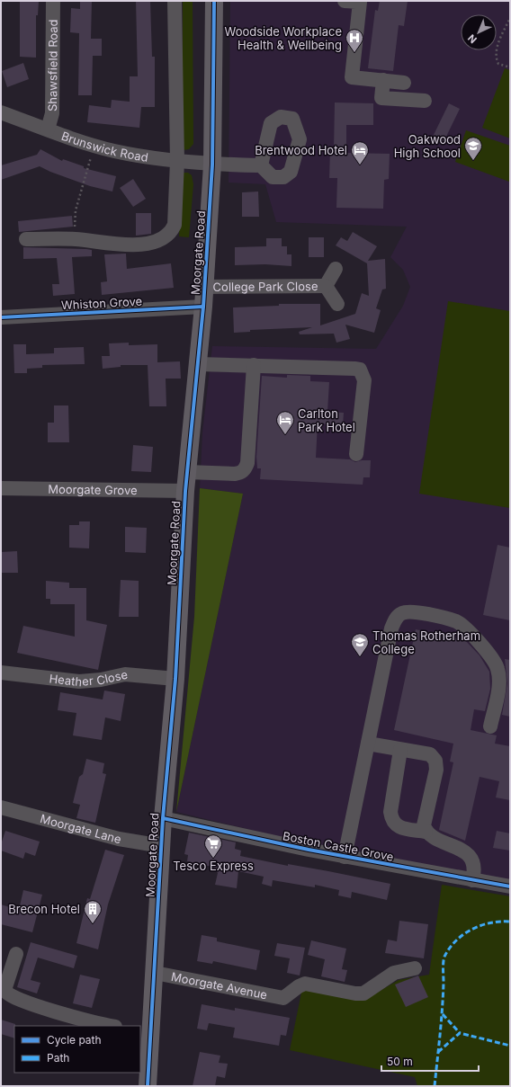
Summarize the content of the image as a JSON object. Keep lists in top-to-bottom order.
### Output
{
  "streets": {
    "main road": ["Moorgate Road"],
    "street": [
      "Shawsfield Road",
      "Brunswick Road",
      "College Park Close",
      "Whiston Grove",
      "Moorgate Grove",
      "Heather Close",
      "Moorgate Lane",
      "Boston Castle Grove",
      "Moorgate Avenue"
    ]
  },
  "crossings": [
    ["Shawsfield Road", "Brunswick Road"],
    ["Brunswick Road", "Moorgate Road"],
    ["Moorgate Road", "College Park Close"],
    ["Moorgate Road", "Whiston Grove"],
    ["Moorgate Road", "Moorgate Grove"],
    ["Moorgate Road", "Heather Close"],
    ["Moorgate Road", "Moorgate Lane"],
    ["Moorgate Road", "Boston Castle Grove"],
    ["Moorgate Road", "Moorgate Avenue"]
  ],
  "places": {
    "hospital": ["Woodside Workplace Health & Wellbeing"],
    "school or university": ["Oakwood High School", "Thomas Rotherham College"],
    "hotel": ["Brentwood Hotel", "Carlton Park Hotel"],
    "supermarket": ["Tesco Express"],
    "building": ["Brecon Hotel"]
  },
  "legend": ["Cycle path", "Path"],
  "scale_bar": "50 m",
  "north": "bottom left"
}
